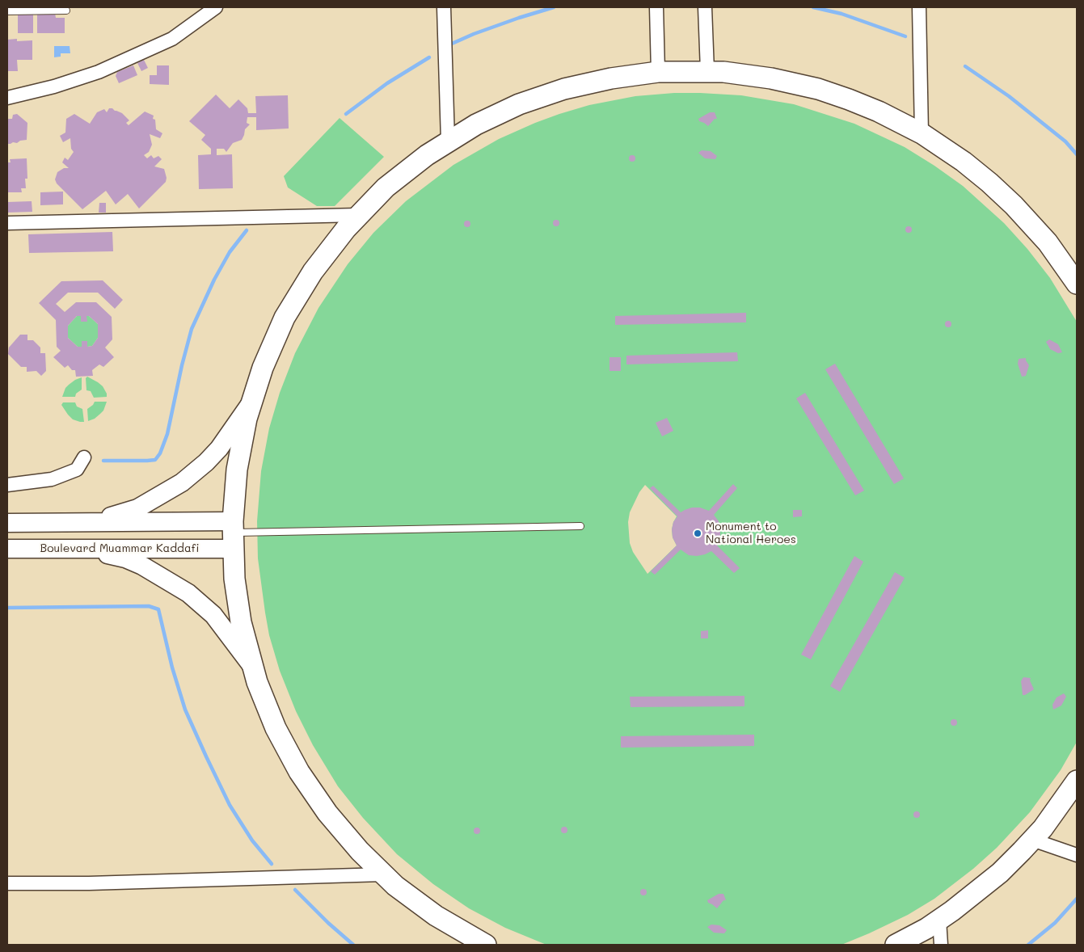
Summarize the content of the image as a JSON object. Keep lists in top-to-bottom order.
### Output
{
  "streets": {
    "main road": ["Boulevard Muammar Kaddafi"]
  },
  "places": ["Monument to National Heroes"]
}
